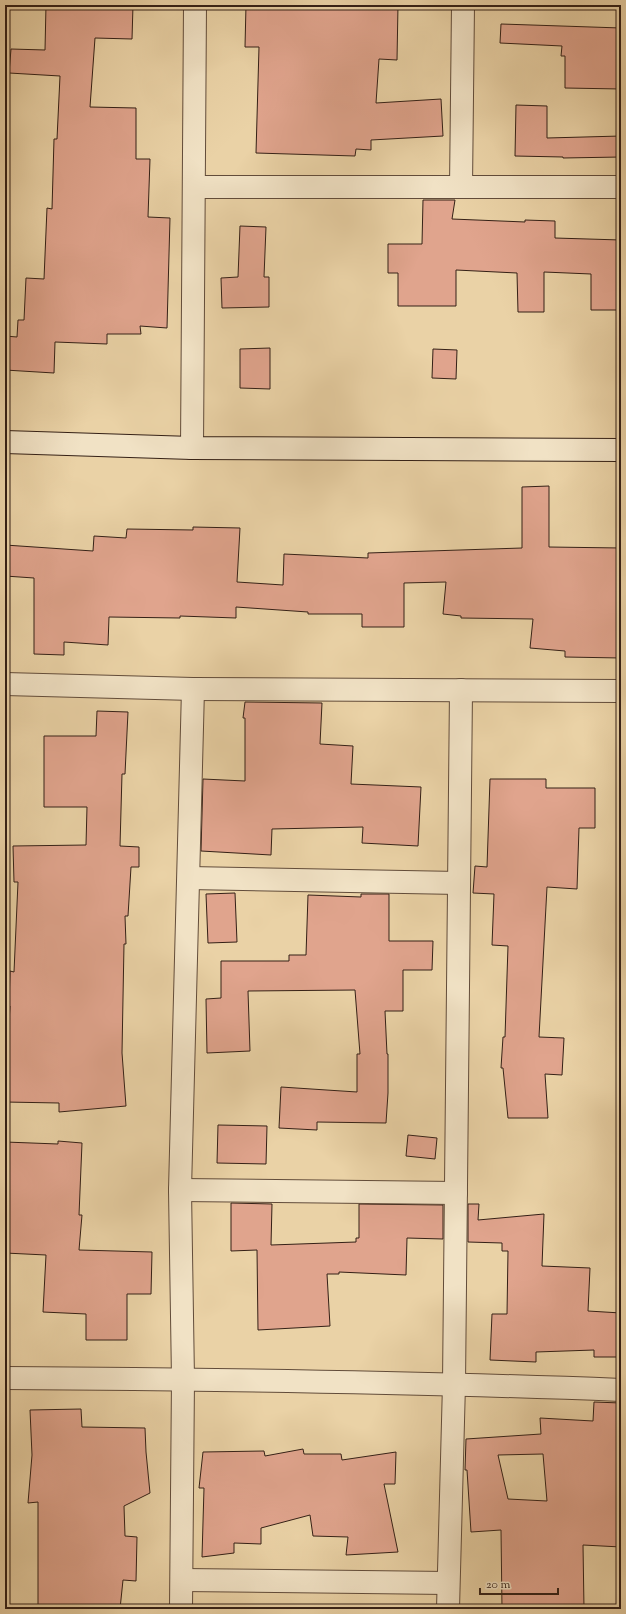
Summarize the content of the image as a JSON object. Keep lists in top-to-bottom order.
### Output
{
  "scale_bar": "20 m"
}
